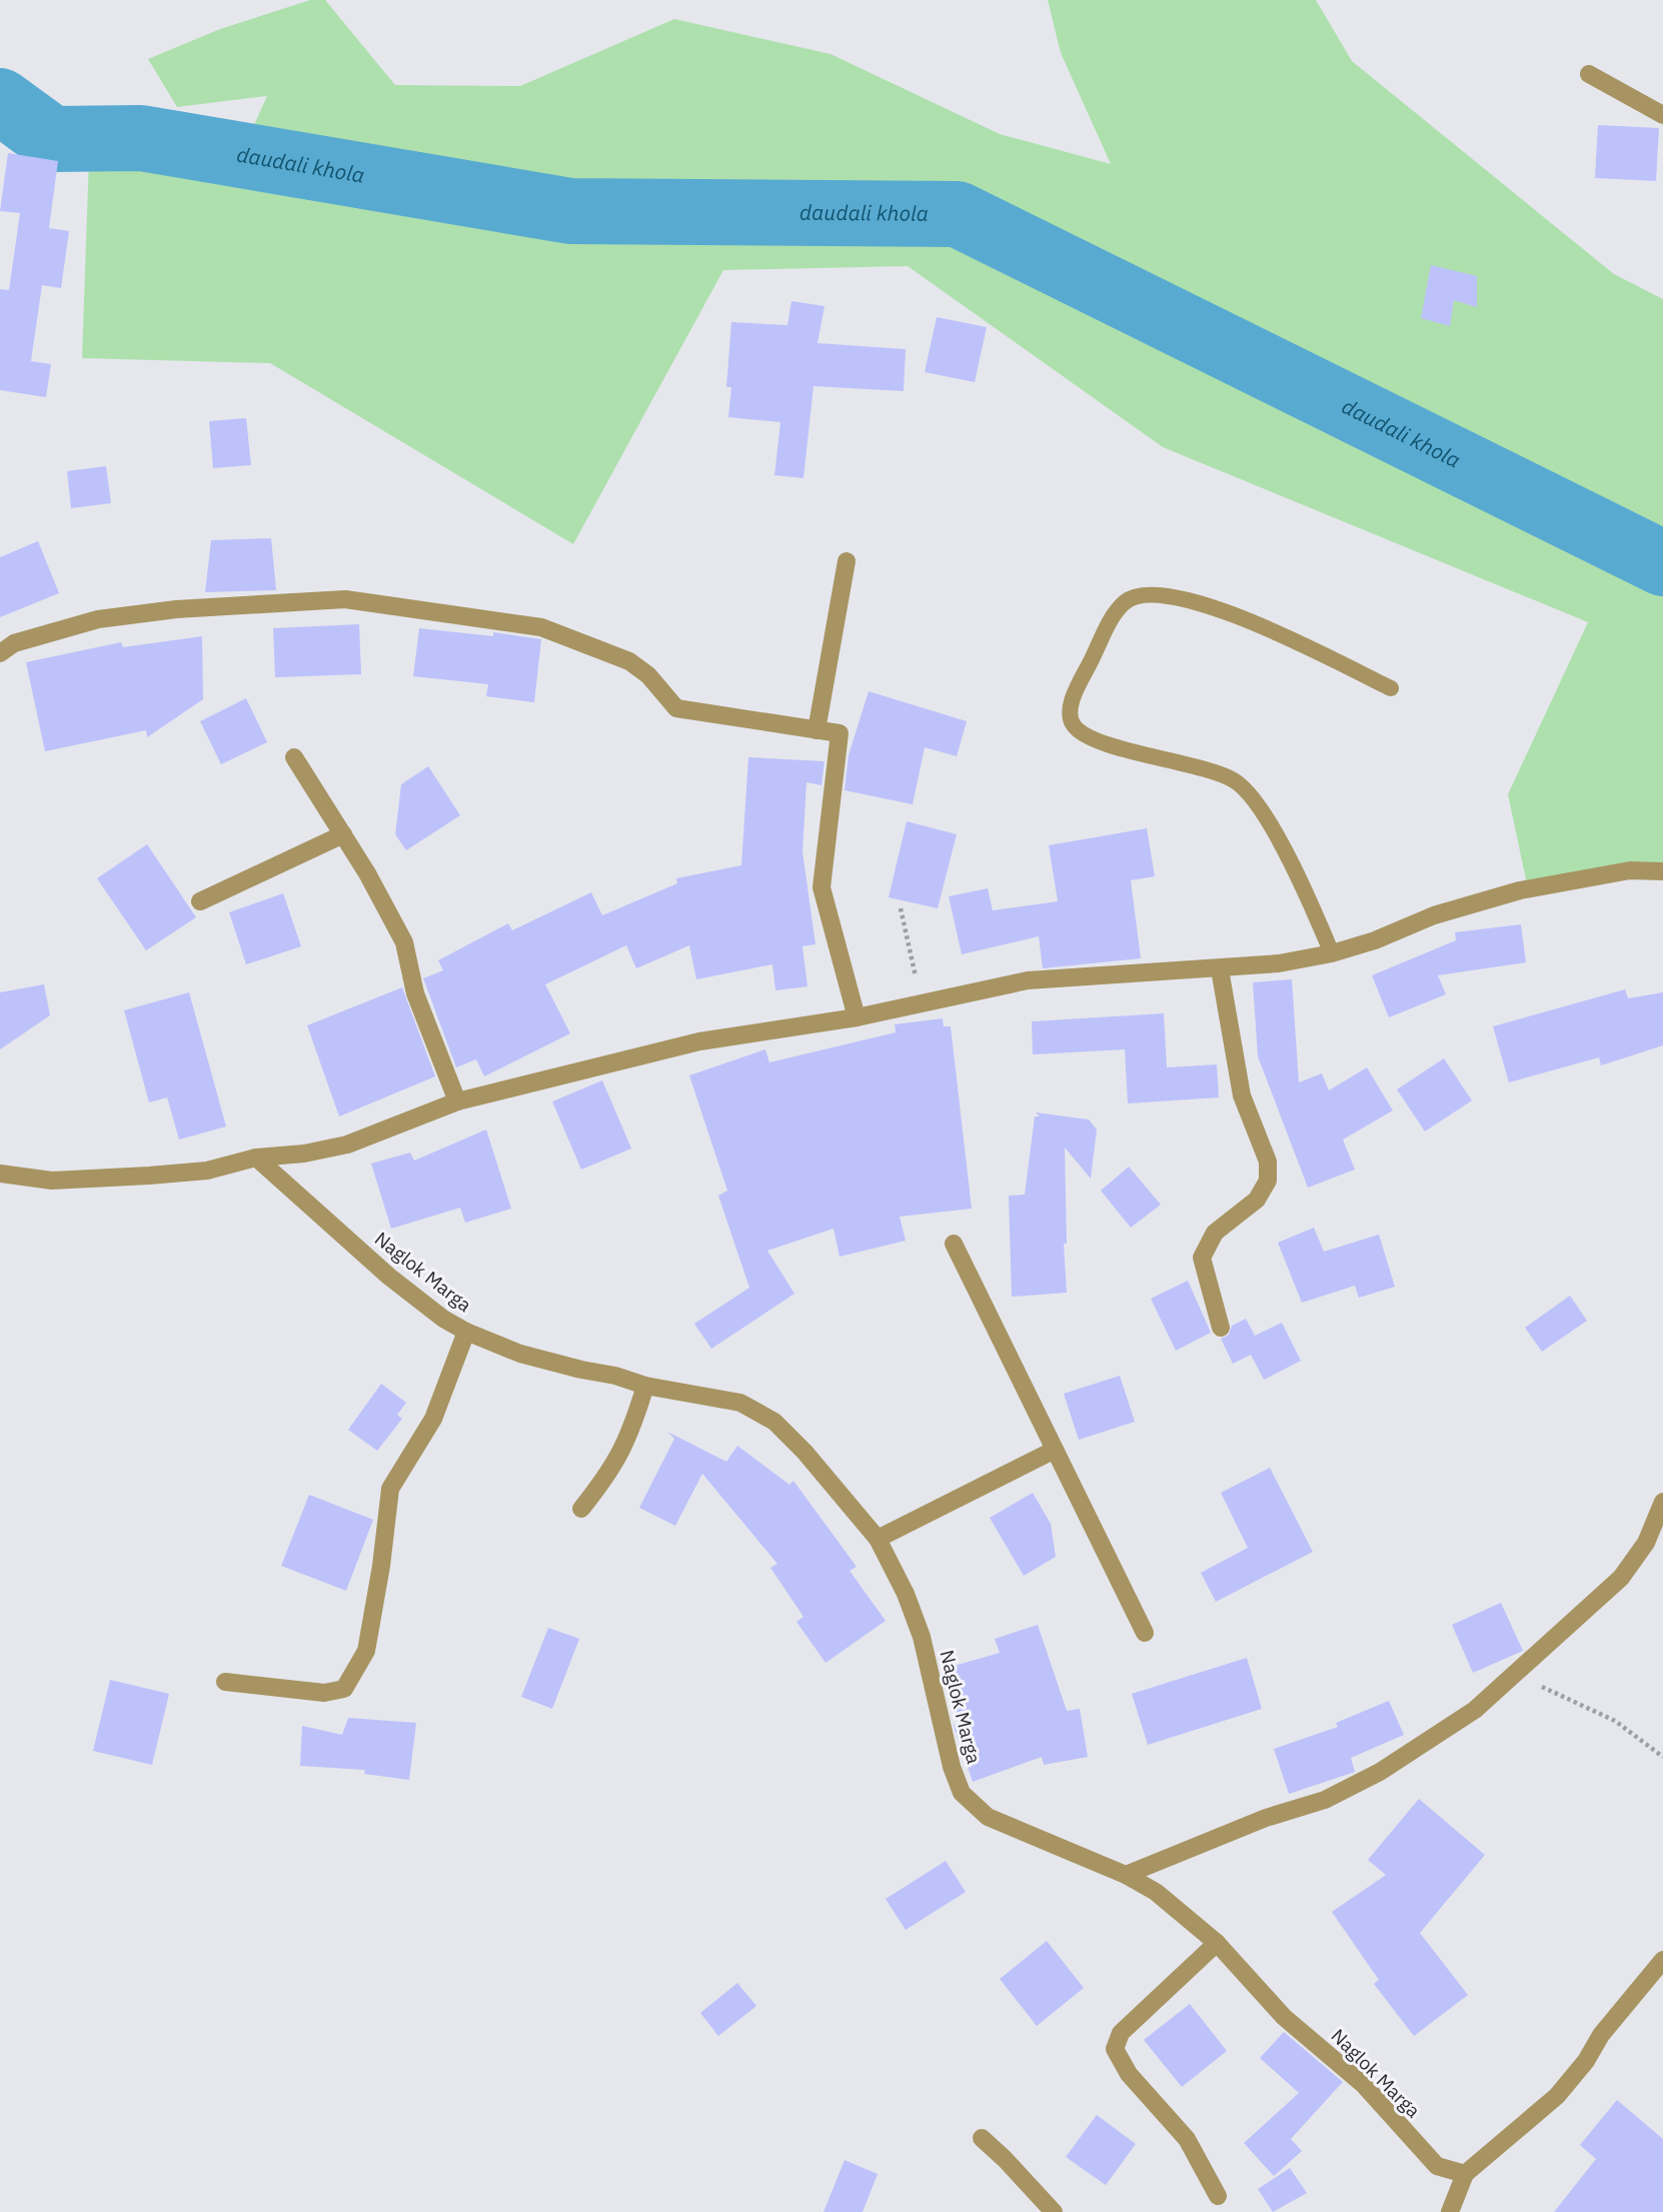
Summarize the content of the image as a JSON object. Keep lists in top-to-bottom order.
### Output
{
  "streets": {
    "street": ["Naglok Marga"]
  },
  "water": ["daudali khola"]
}
